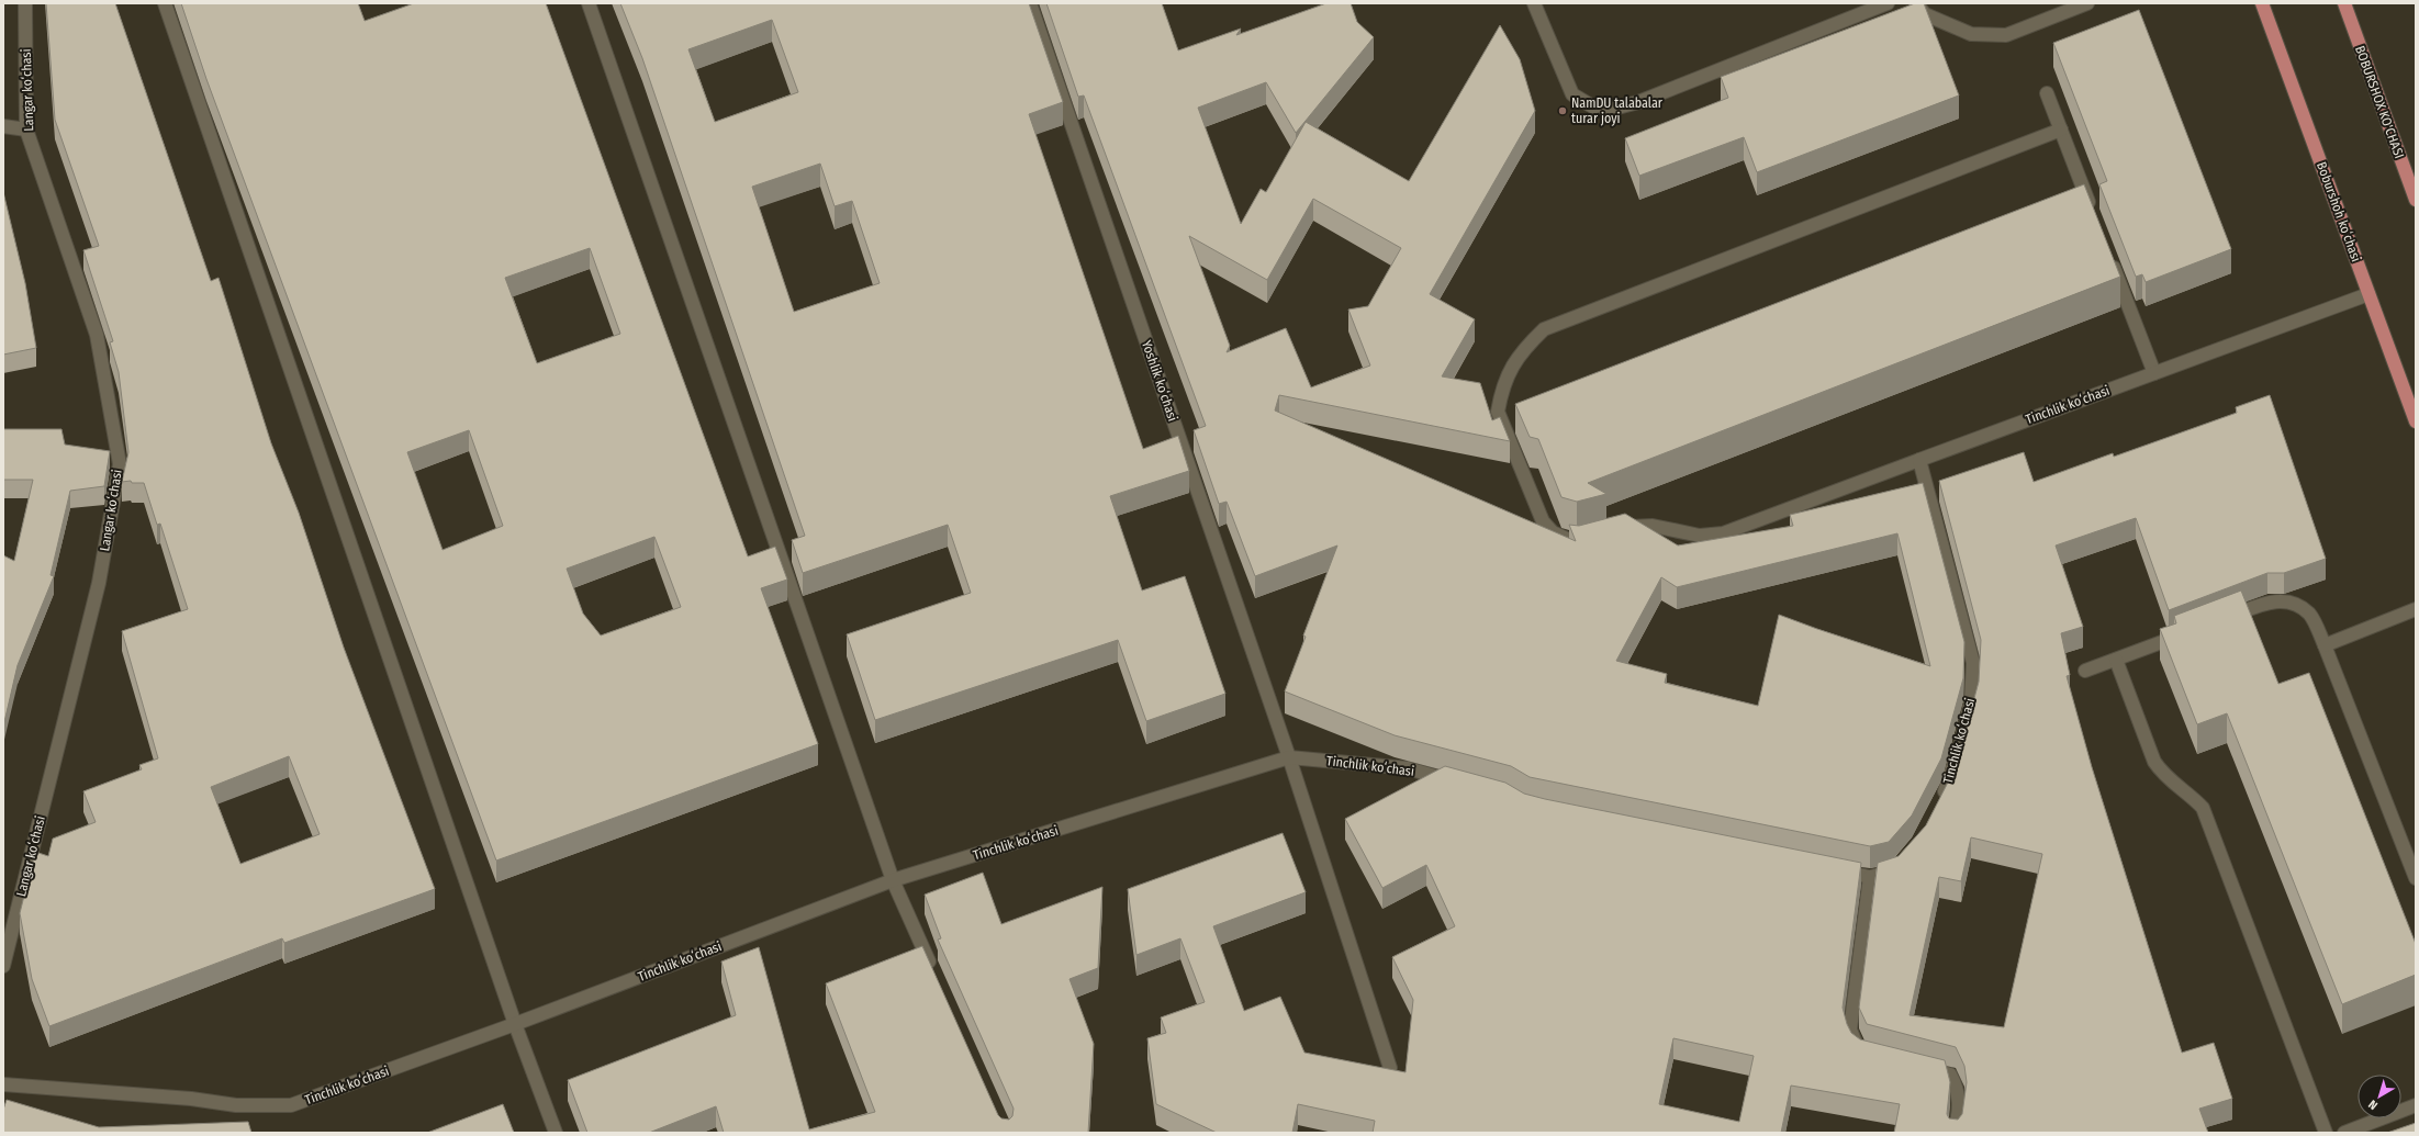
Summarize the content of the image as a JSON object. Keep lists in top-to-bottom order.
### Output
{
  "streets": {
    "main road": ["BOBURSHOX KO'CHASI", "Boburshoh koʻchasi"],
    "street": ["Langar koʻchasi", "Yoshlik koʻchasi", "Tinchlik koʻchasi"]
  },
  "crossings": [
    ["Boburshoh koʻchasi", "Tinchlik koʻchasi"],
    ["Yoshlik koʻchasi", "Tinchlik koʻchasi"]
  ],
  "places": ["NamDU talabalar turar joyi"],
  "north": "bottom left"
}
